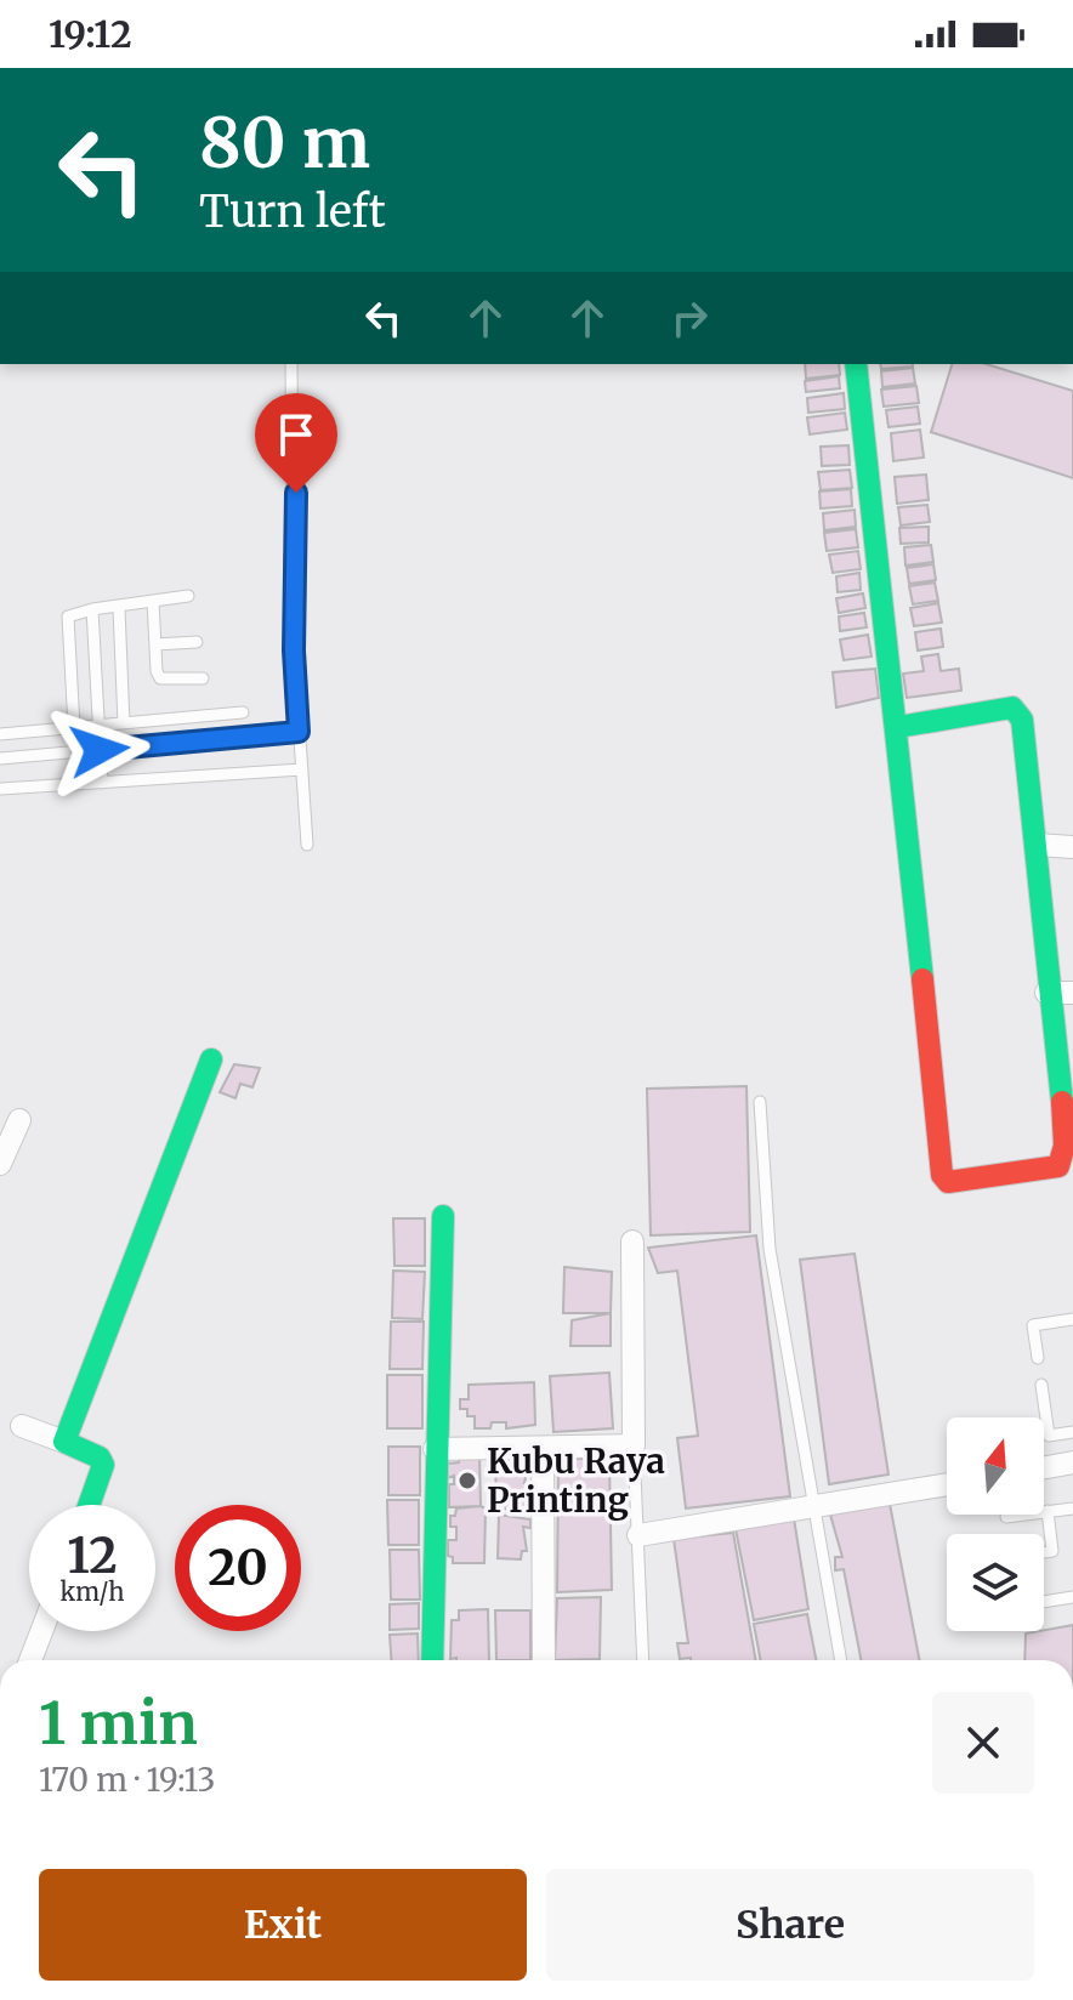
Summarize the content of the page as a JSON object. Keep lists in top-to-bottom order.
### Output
{
  "places": ["Kubu Raya Printing"],
  "north": "top",
  "page": {
    "status": "19:12",
    "turn": ["80 m", "Turn left"],
    "speed": "12 km/h",
    "limit": "20",
    "heading": ["1 min", "170 m · 19:13"],
    "buttons": ["Exit", "Share"]
  }
}
